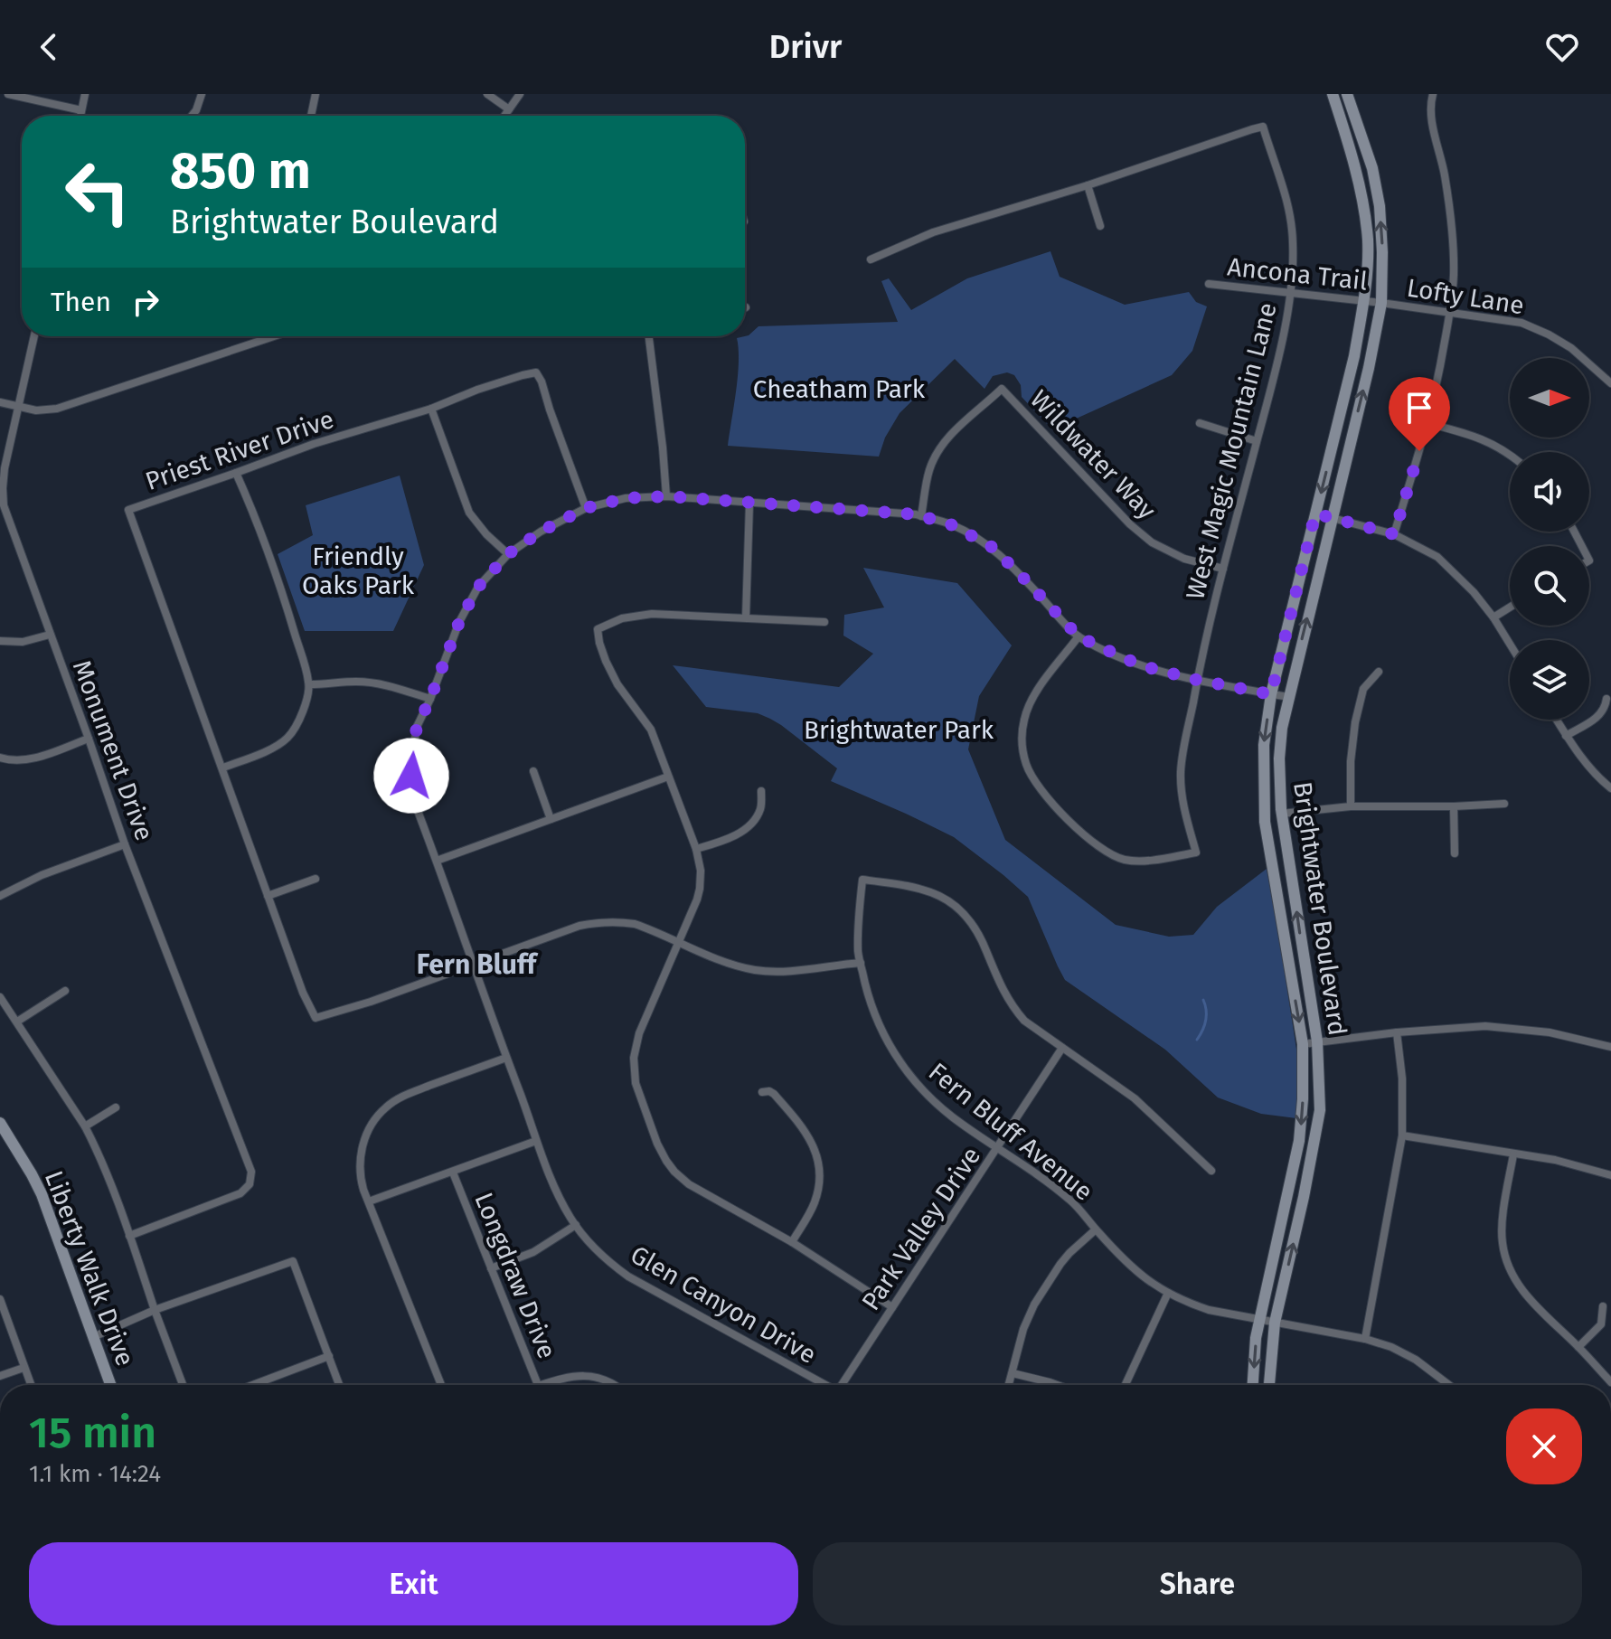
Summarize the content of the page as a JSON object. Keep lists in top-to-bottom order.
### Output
{
  "streets": {
    "street": [
      "Ancona Trail",
      "Lofty Lane",
      "Priest River Drive",
      "West Magic Mountain Lane",
      "Wildwater Way",
      "Monument Drive",
      "Brightwater Boulevard",
      "Fern Bluff Avenue",
      "Park Valley Drive",
      "Liberty Walk Drive",
      "Longdraw Drive",
      "Glen Canyon Drive"
    ]
  },
  "crossings": [
    ["Ancona Trail", "Lofty Lane"],
    ["Ancona Trail", "West Magic Mountain Lane"],
    ["Ancona Trail", "Brightwater Boulevard"],
    ["Lofty Lane", "Brightwater Boulevard"],
    ["Priest River Drive", "Glen Canyon Drive"],
    ["West Magic Mountain Lane", "Wildwater Way"],
    ["West Magic Mountain Lane", "Glen Canyon Drive"],
    ["Wildwater Way", "Glen Canyon Drive"],
    ["Brightwater Boulevard", "Fern Bluff Avenue"],
    ["Brightwater Boulevard", "Glen Canyon Drive"],
    ["Fern Bluff Avenue", "Park Valley Drive"]
  ],
  "districts": ["Fern Bluff"],
  "parks": ["Cheatham Park", "Friendly Oaks Park", "Brightwater Park"],
  "north": "right",
  "page": {
    "header": "Drivr",
    "turn": ["850 m", "Brightwater Boulevard"],
    "then": "Then",
    "heading": ["15 min", "1.1 km · 14:24"],
    "buttons": ["Exit", "Share"]
  }
}
